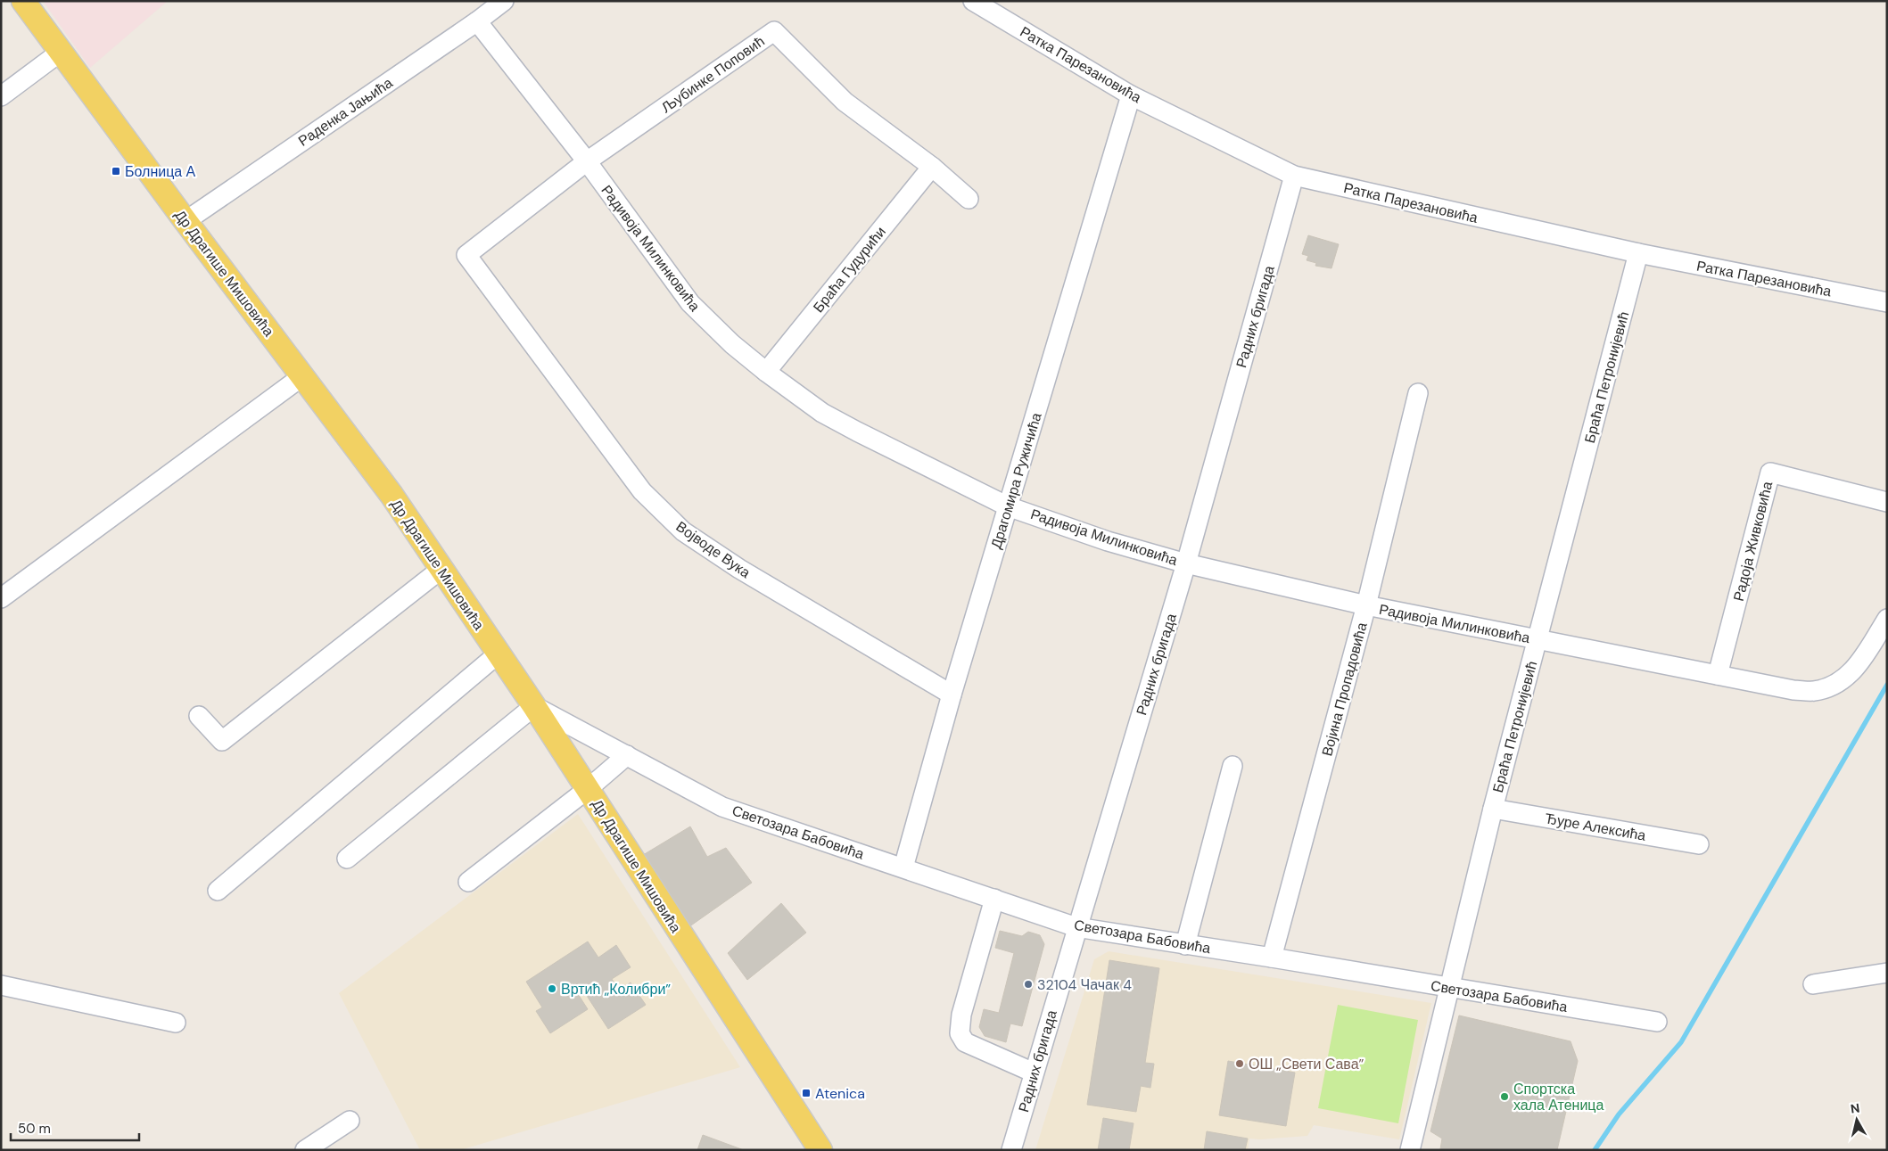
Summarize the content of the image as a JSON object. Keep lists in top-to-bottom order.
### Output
{
  "streets": {
    "main road": ["Др Драгише Мишовића"],
    "street": [
      "Ратка Парезановића",
      "Љубинке Поповић",
      "Раденка Јањића",
      "Радивоја Милинковића",
      "Браћа Гудурићи",
      "Радних бригада",
      "Браћа Петронијевић",
      "Драгомира Ружичића",
      "Радоја Живковића",
      "Војводе Вука",
      "Војина Пропадовића",
      "Ђуре Алексића",
      "Светозара Бабовића"
    ]
  },
  "crossings": [
    ["Ратка Парезановића", "Радних бригада"],
    ["Ратка Парезановића", "Браћа Петронијевић"],
    ["Ратка Парезановића", "Драгомира Ружичића"],
    ["Љубинке Поповић", "Радивоја Милинковића"],
    ["Љубинке Поповић", "Браћа Гудурићи"],
    ["Љубинке Поповић", "Војводе Вука"],
    ["Раденка Јањића", "Радивоја Милинковића"],
    ["Раденка Јањића", "Др Драгише Мишовића"],
    ["Радивоја Милинковића", "Браћа Гудурићи"],
    ["Радивоја Милинковића", "Радних бригада"],
    ["Радивоја Милинковића", "Браћа Петронијевић"],
    ["Радивоја Милинковића", "Драгомира Ружичића"],
    ["Радивоја Милинковића", "Радоја Живковића"],
    ["Радивоја Милинковића", "Војина Пропадовића"],
    ["Др Драгише Мишовића", "Светозара Бабовића"],
    ["Радних бригада", "Светозара Бабовића"],
    ["Браћа Петронијевић", "Ђуре Алексића"],
    ["Браћа Петронијевић", "Светозара Бабовића"],
    ["Драгомира Ружичића", "Војводе Вука"],
    ["Драгомира Ружичића", "Светозара Бабовића"],
    ["Војина Пропадовића", "Светозара Бабовића"]
  ],
  "places": {
    "transit": ["Болница А", "Atenica"],
    "other": [
      "32104 Чачак 4",
      "Вртић „Колибри”",
      "ОШ „Свети Сава”",
      "Спортска хала Атеница"
    ]
  },
  "scale_bar": "50 m",
  "north": "top"
}
